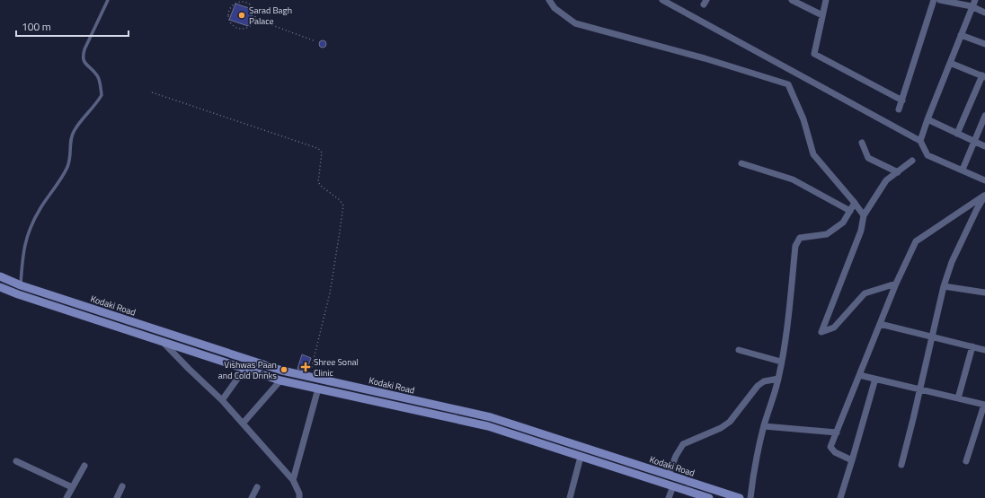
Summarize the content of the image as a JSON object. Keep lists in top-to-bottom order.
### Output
{
  "streets": {
    "main road": ["Kodaki Road"]
  },
  "places": {
    "other": ["Sarad Bagh Palace", "Vishwas Paan and Cold Drinks"],
    "health": ["Shree Sonal Clinic"]
  },
  "scale_bar": "100 m"
}
